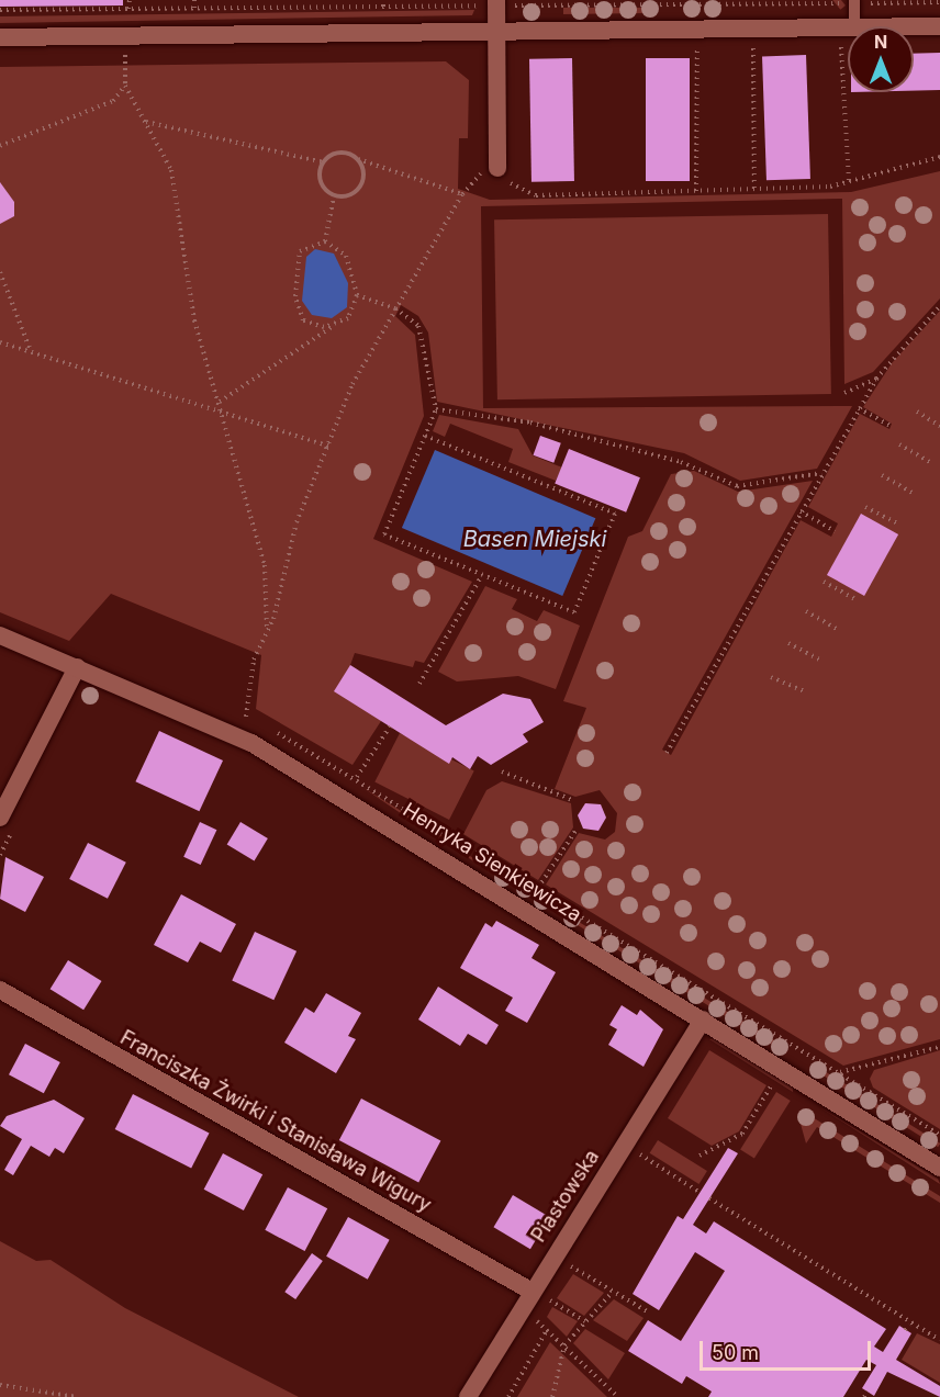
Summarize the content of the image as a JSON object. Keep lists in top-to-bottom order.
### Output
{
  "streets": {
    "street": ["Henryka Sienkiewicza", "Franciszka Żwirki i Stanisława Wigury", "Piastowska"]
  },
  "crossings": [
    ["Henryka Sienkiewicza", "Piastowska"],
    ["Franciszka Żwirki i Stanisława Wigury", "Piastowska"]
  ],
  "water": ["Basen Miejski"],
  "scale_bar": "50 m",
  "north": "top"
}
